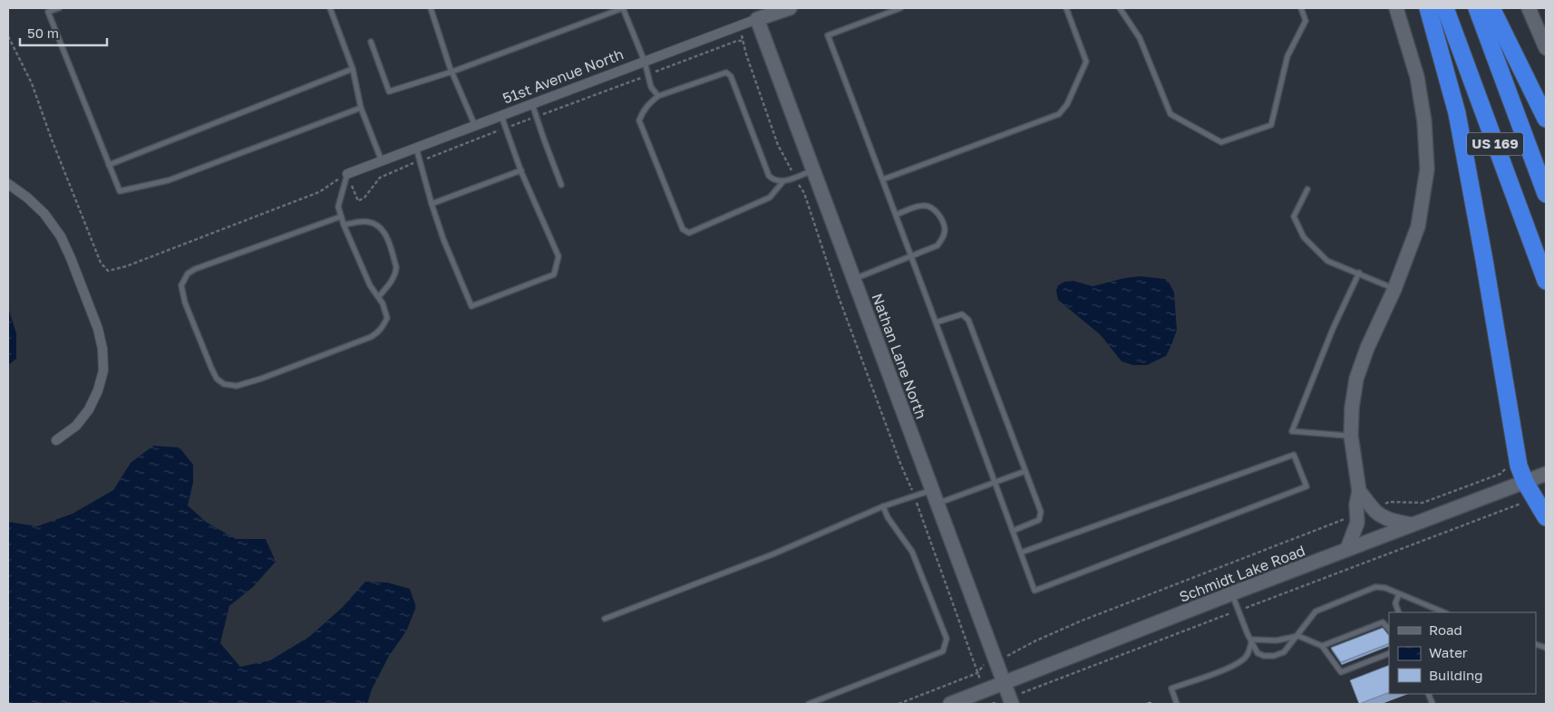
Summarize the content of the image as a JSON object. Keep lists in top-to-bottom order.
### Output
{
  "streets": {
    "highway": ["US 169"],
    "street": ["51st Avenue North", "Nathan Lane North", "Schmidt Lake Road"]
  },
  "crossings": [
    ["51st Avenue North", "Nathan Lane North"],
    ["Nathan Lane North", "Schmidt Lake Road"]
  ],
  "legend": ["Road", "Water", "Building"],
  "scale_bar": "50 m"
}
